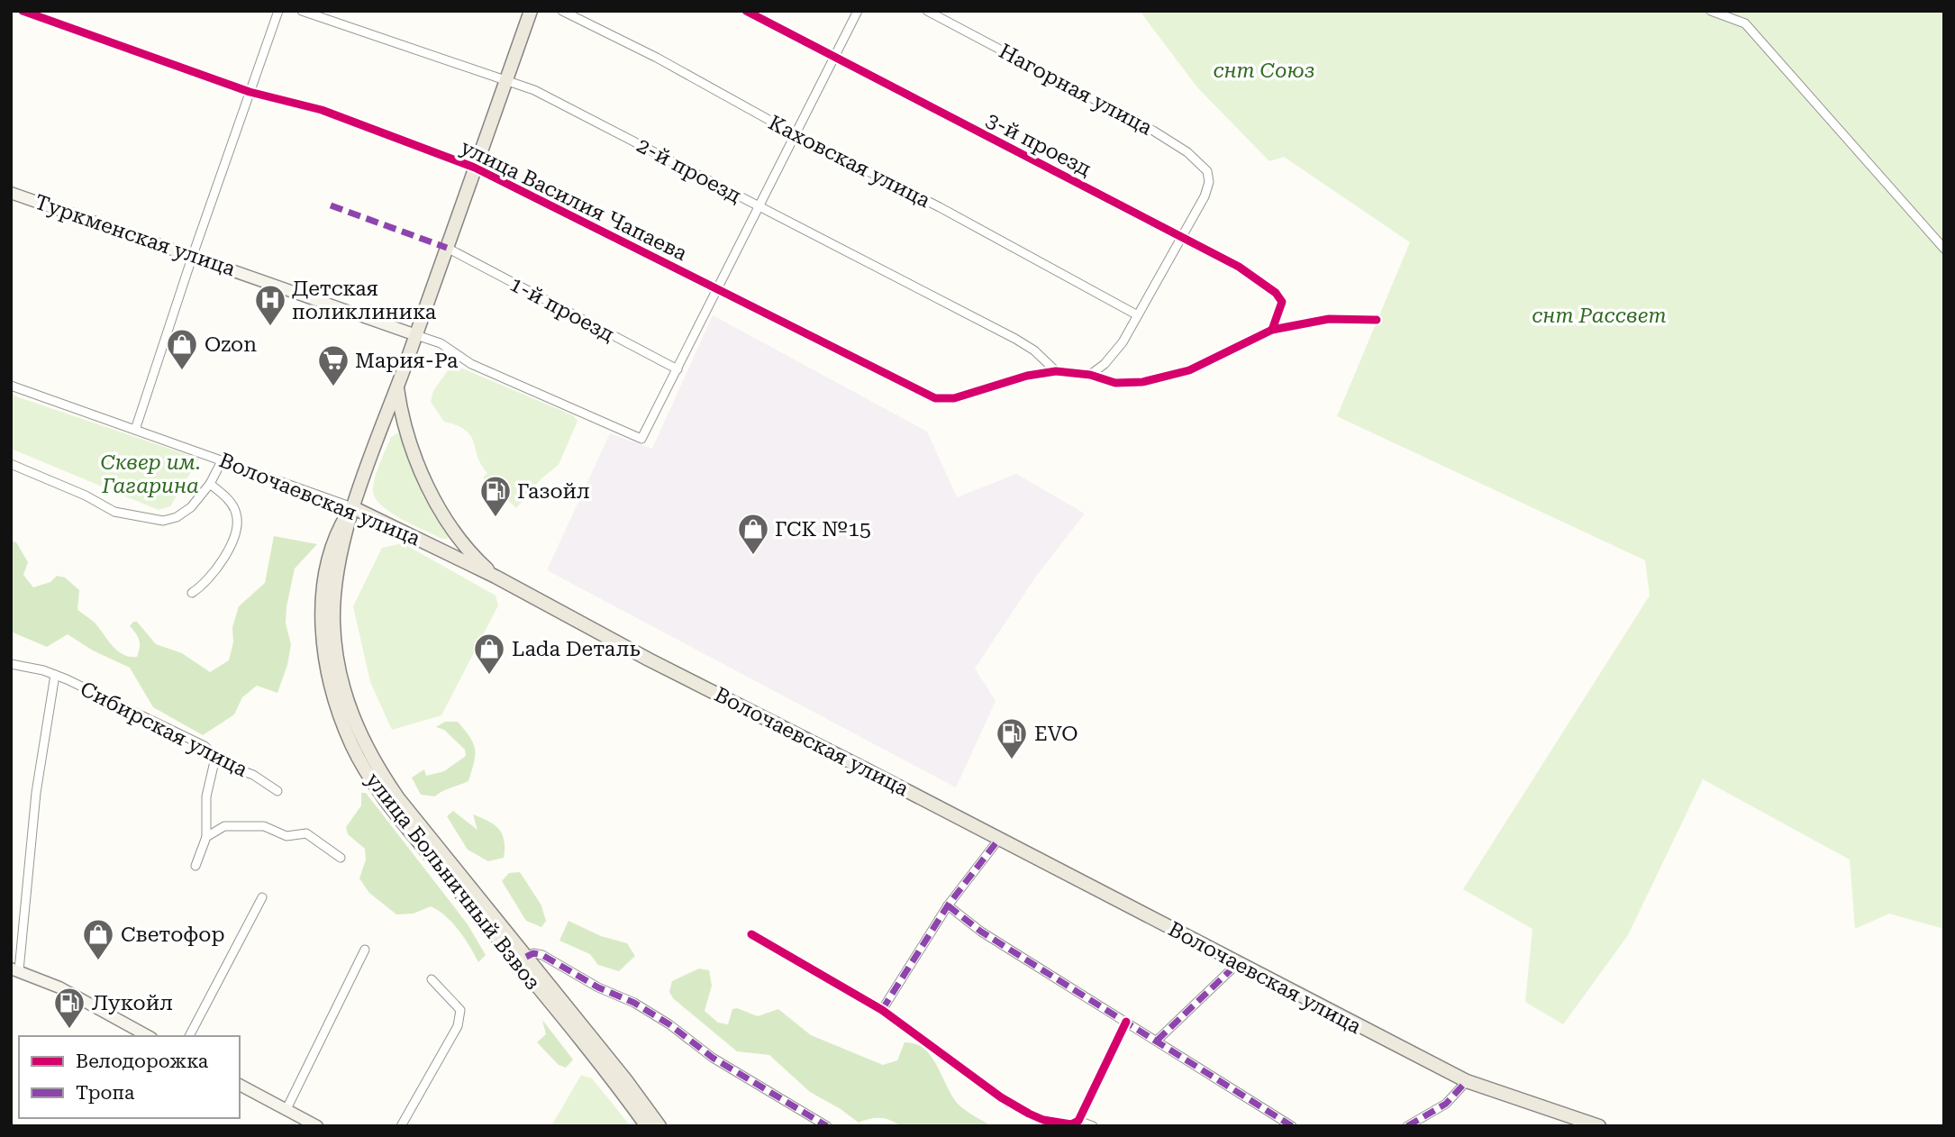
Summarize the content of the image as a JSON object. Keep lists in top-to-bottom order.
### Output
{
  "streets": {
    "main road": ["Туркменская улица", "Волочаевская улица", "улица Больничный Взвоз"],
    "street": [
      "Нагорная улица",
      "3-й проезд",
      "Каховская улица",
      "2-й проезд",
      "улица Василия Чапаева",
      "1-й проезд",
      "Сибирская улица"
    ]
  },
  "crossings": [
    ["Нагорная улица", "3-й проезд"],
    ["2-й проезд", "улица Василия Чапаева"],
    ["Туркменская улица", "1-й проезд"],
    ["Волочаевская улица", "улица Больничный Взвоз"]
  ],
  "parks": ["снт Союз", "снт Рассвет", "Сквер им. Гагарина"],
  "places": {
    "hospital": ["Детская поликлиника"],
    "shop": [
      "Ozon",
      "ГСК №15",
      "Lada Dеталь",
      "Светофор"
    ],
    "supermarket": ["Мария-Ра"],
    "fuel station": ["Газойл", "EVO", "Лукойл"]
  },
  "legend": ["Велодорожка", "Тропа"]
}
